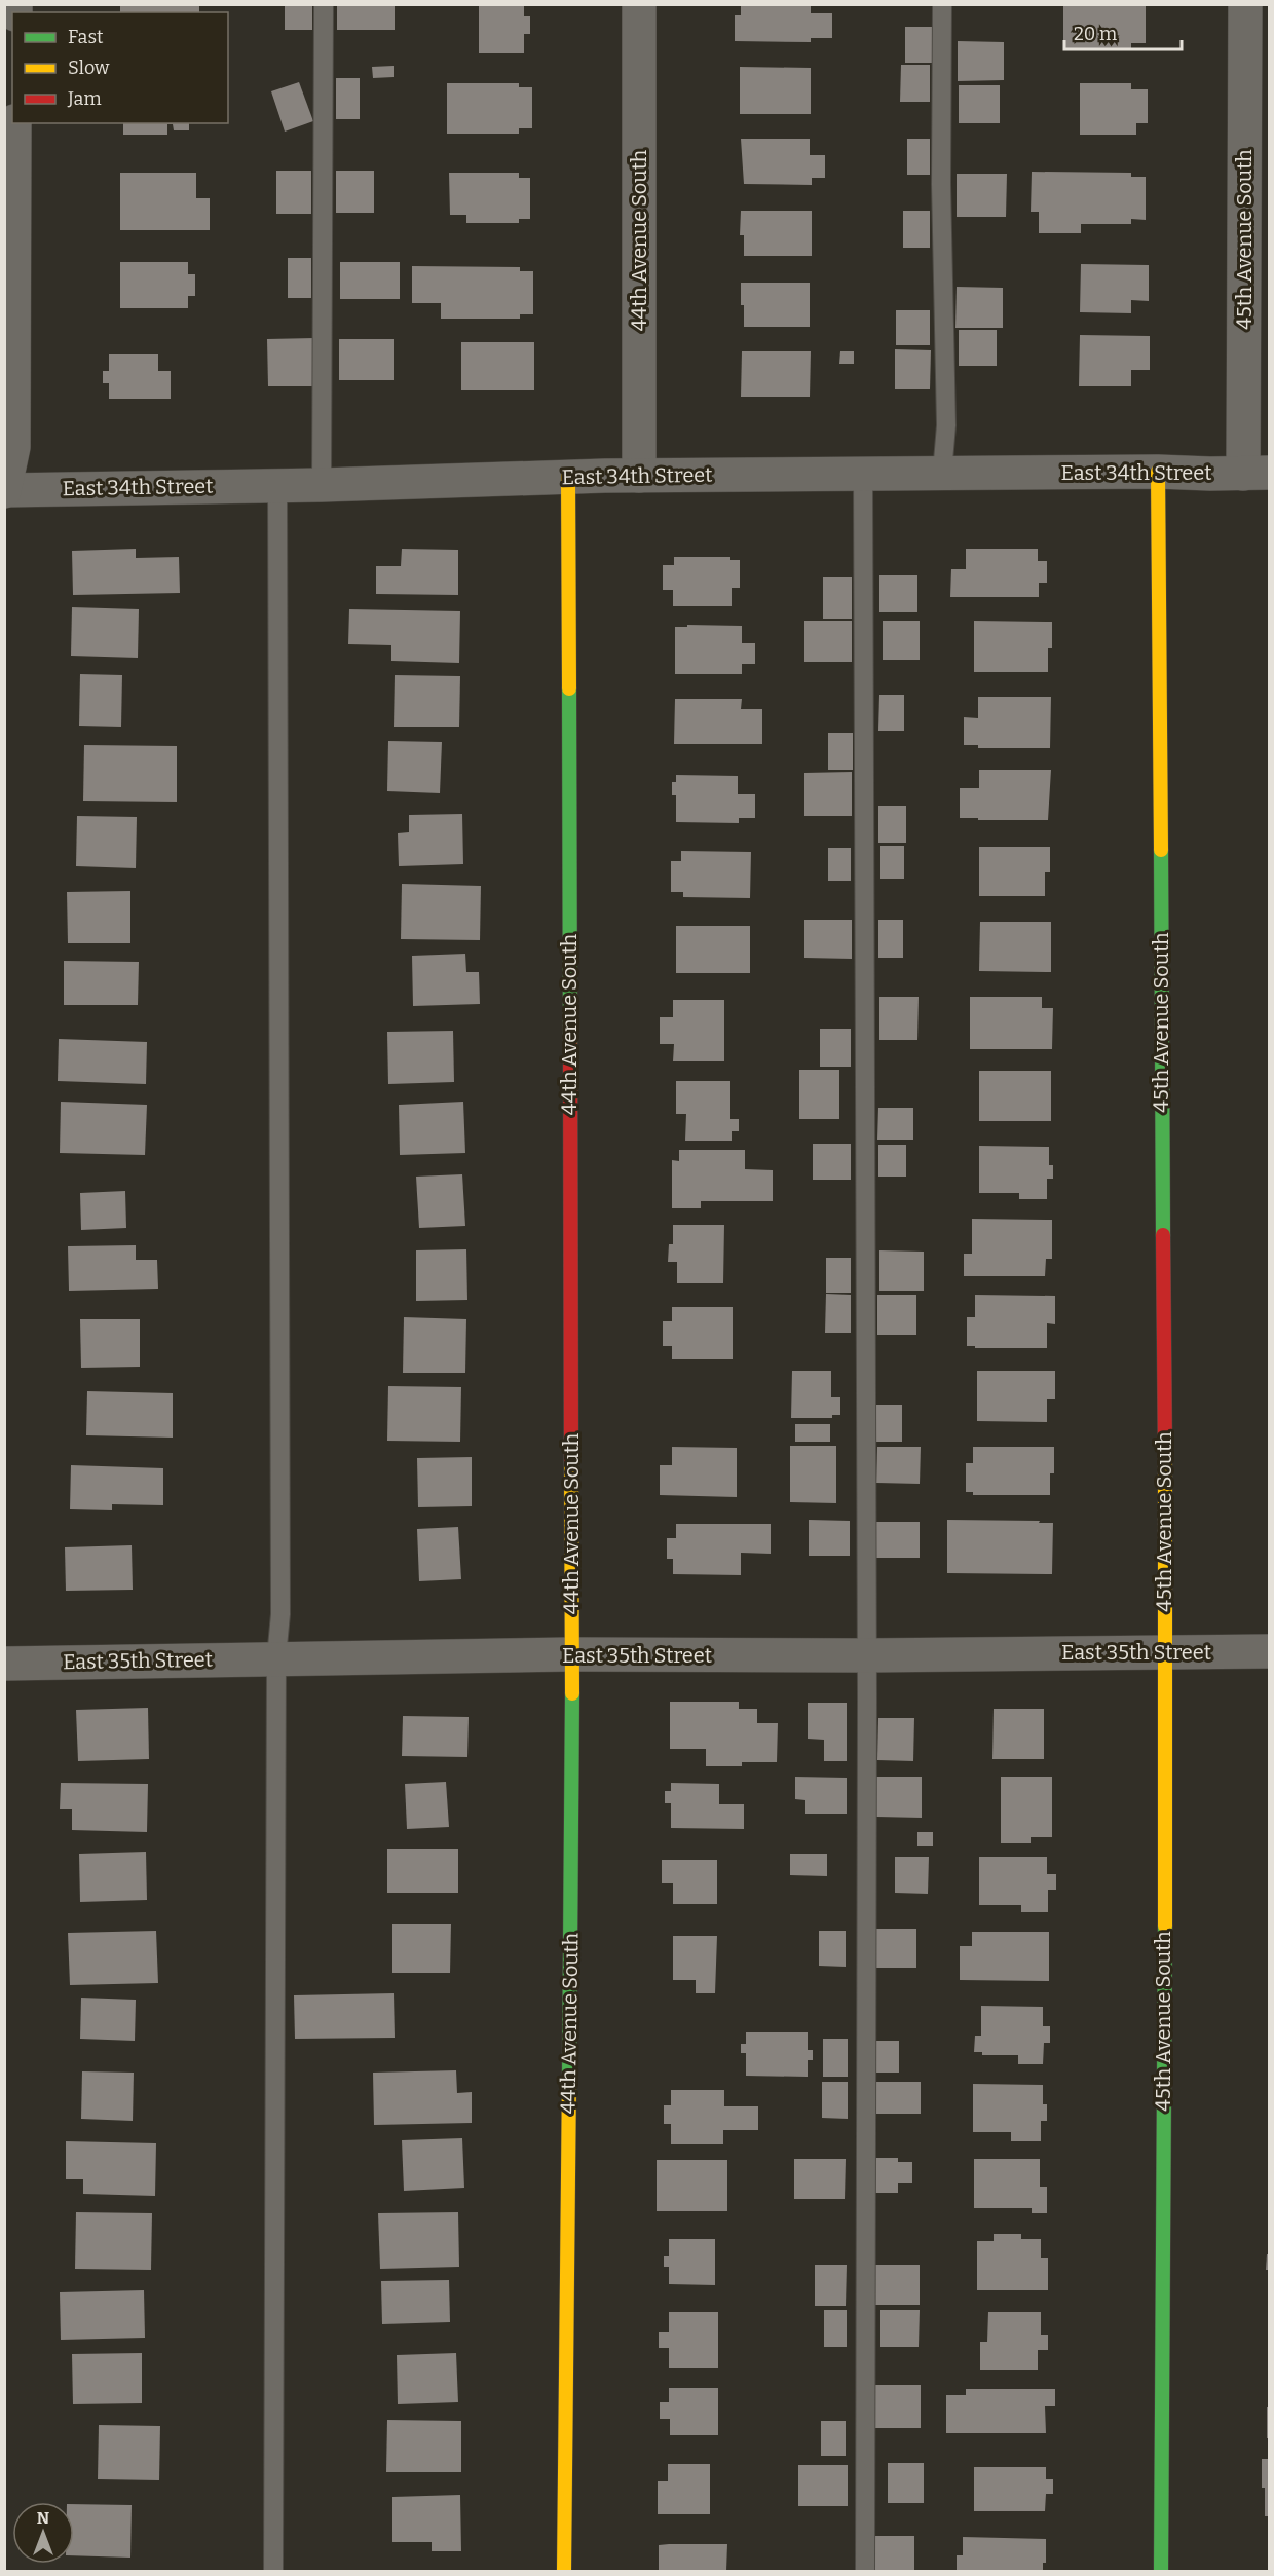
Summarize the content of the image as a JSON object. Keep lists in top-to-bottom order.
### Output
{
  "streets": {
    "street": [
      "45th Avenue South",
      "44th Avenue South",
      "East 34th Street",
      "East 35th Street"
    ]
  },
  "crossings": [
    ["45th Avenue South", "East 34th Street"],
    ["45th Avenue South", "East 35th Street"],
    ["44th Avenue South", "East 34th Street"],
    ["44th Avenue South", "East 35th Street"]
  ],
  "legend": ["Fast", "Slow", "Jam"],
  "scale_bar": "20 m",
  "north": "top"
}
